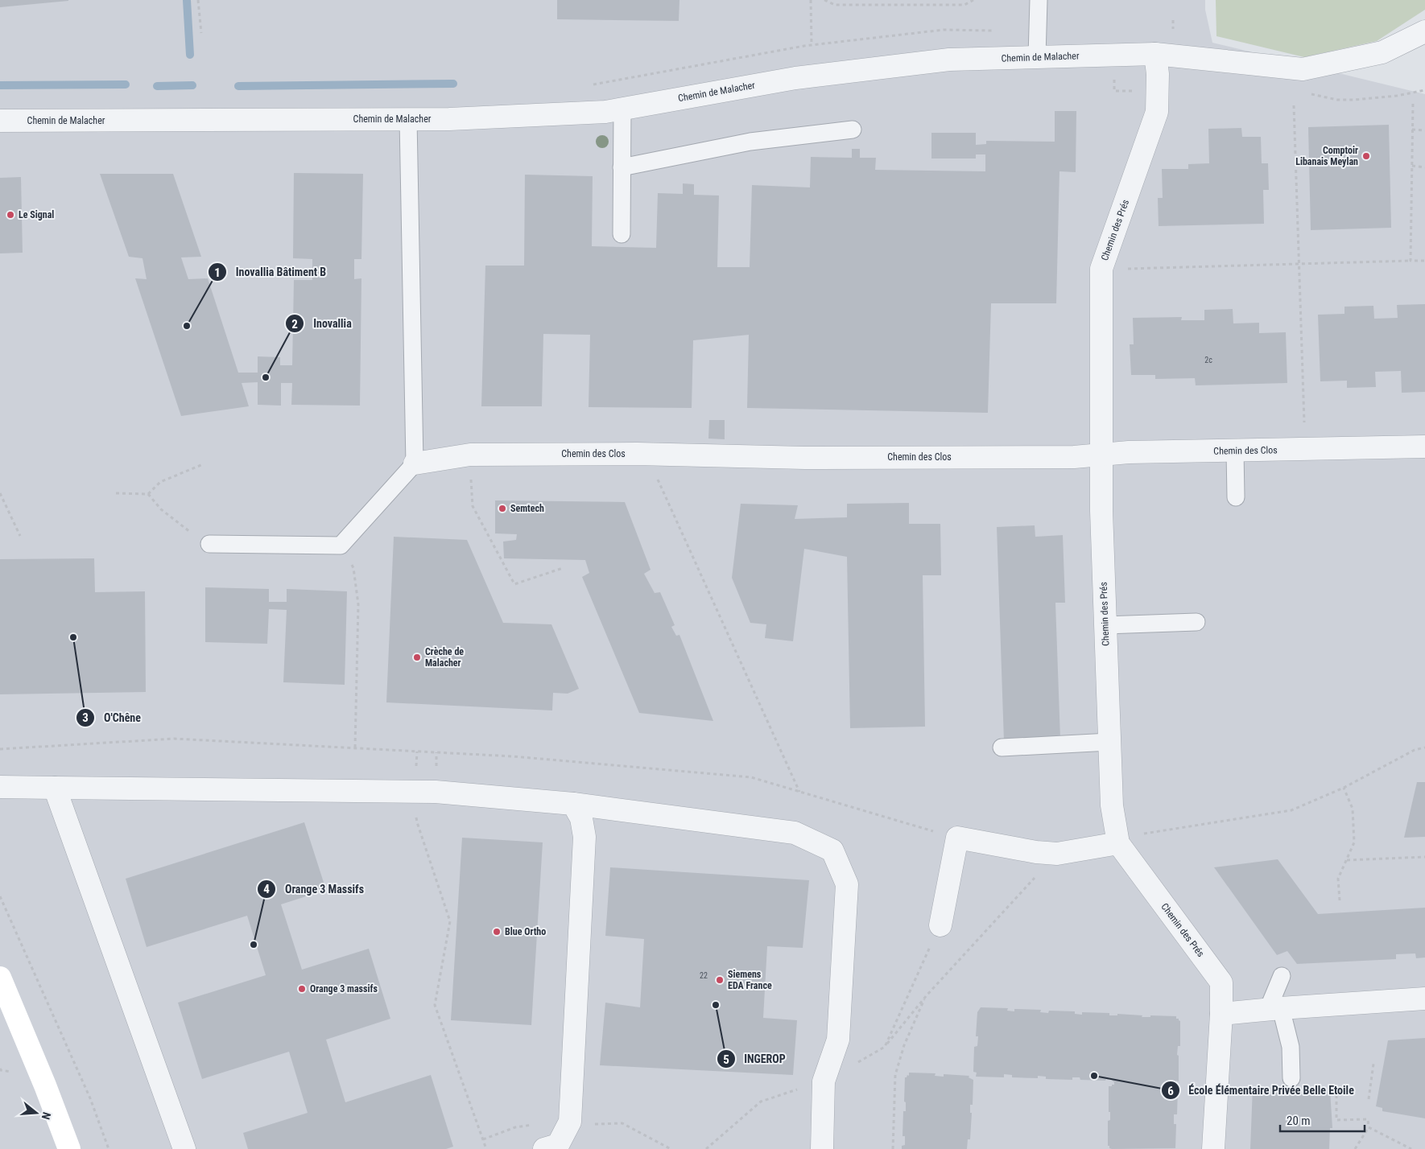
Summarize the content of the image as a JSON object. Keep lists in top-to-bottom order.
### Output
{
  "streets": {
    "street": ["Chemin de Malacher", "Chemin des Prés", "Chemin des Clos"]
  },
  "crossings": [
    ["Chemin de Malacher", "Chemin des Prés"],
    ["Chemin des Prés", "Chemin des Clos"]
  ],
  "places": [
    "Comptoir Libanais Meylan",
    "Le Signal",
    "Inovallia Bâtiment B",
    "Inovallia",
    "Semtech",
    "O'Chêne",
    "Crèche de Malacher",
    "Blue Ortho",
    "Orange 3 Massifs",
    "Siemens EDA France",
    "Orange 3 massifs",
    "INGEROP",
    "École Élémentaire Privée Belle Etoile"
  ],
  "house_numbers": ["2c", "22"],
  "scale_bar": "20 m",
  "north": "right"
}
